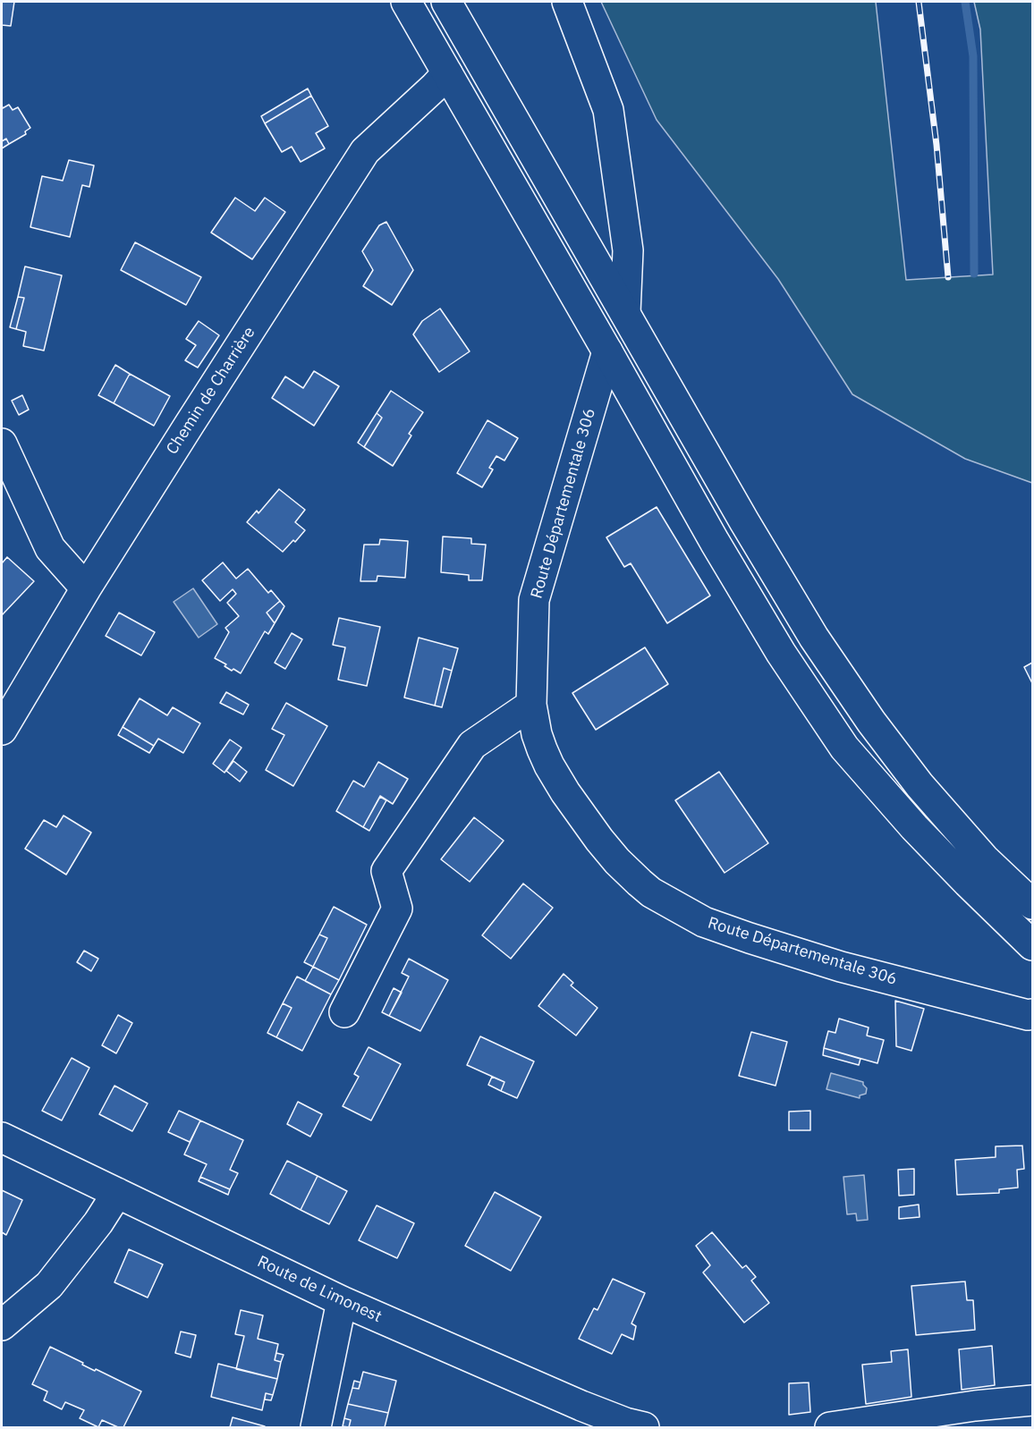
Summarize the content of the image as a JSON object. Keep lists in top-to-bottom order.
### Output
{
  "streets": {
    "street": ["Chemin de Charrière", "Route Départementale 306", "Route de Limonest"]
  }
}
